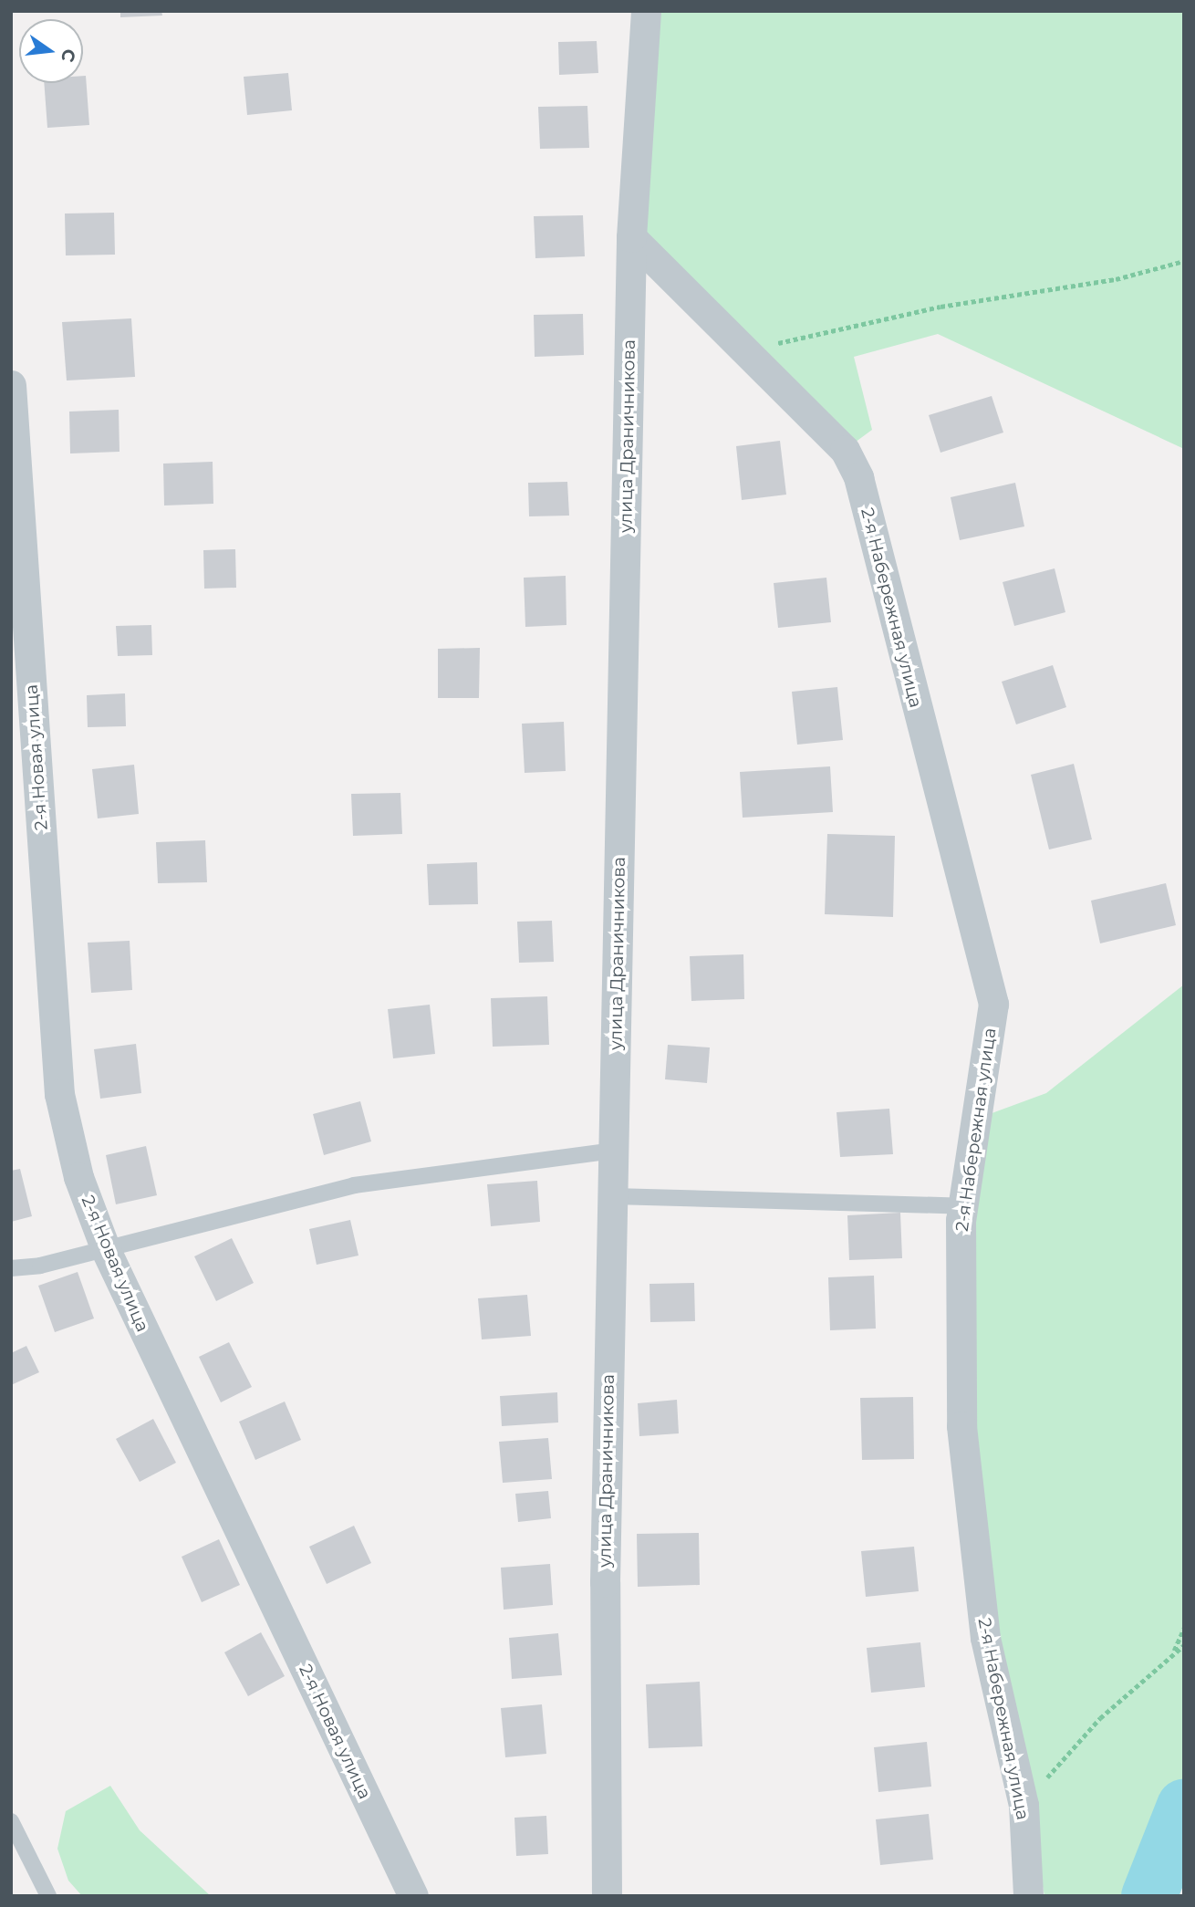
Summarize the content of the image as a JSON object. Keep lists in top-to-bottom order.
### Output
{
  "streets": {
    "street": ["улица Драничникова", "2-я Набережная улица", "2-я Новая улица"]
  },
  "crossings": [
    ["улица Драничникова", "2-я Набережная улица"]
  ],
  "north": "right"
}
